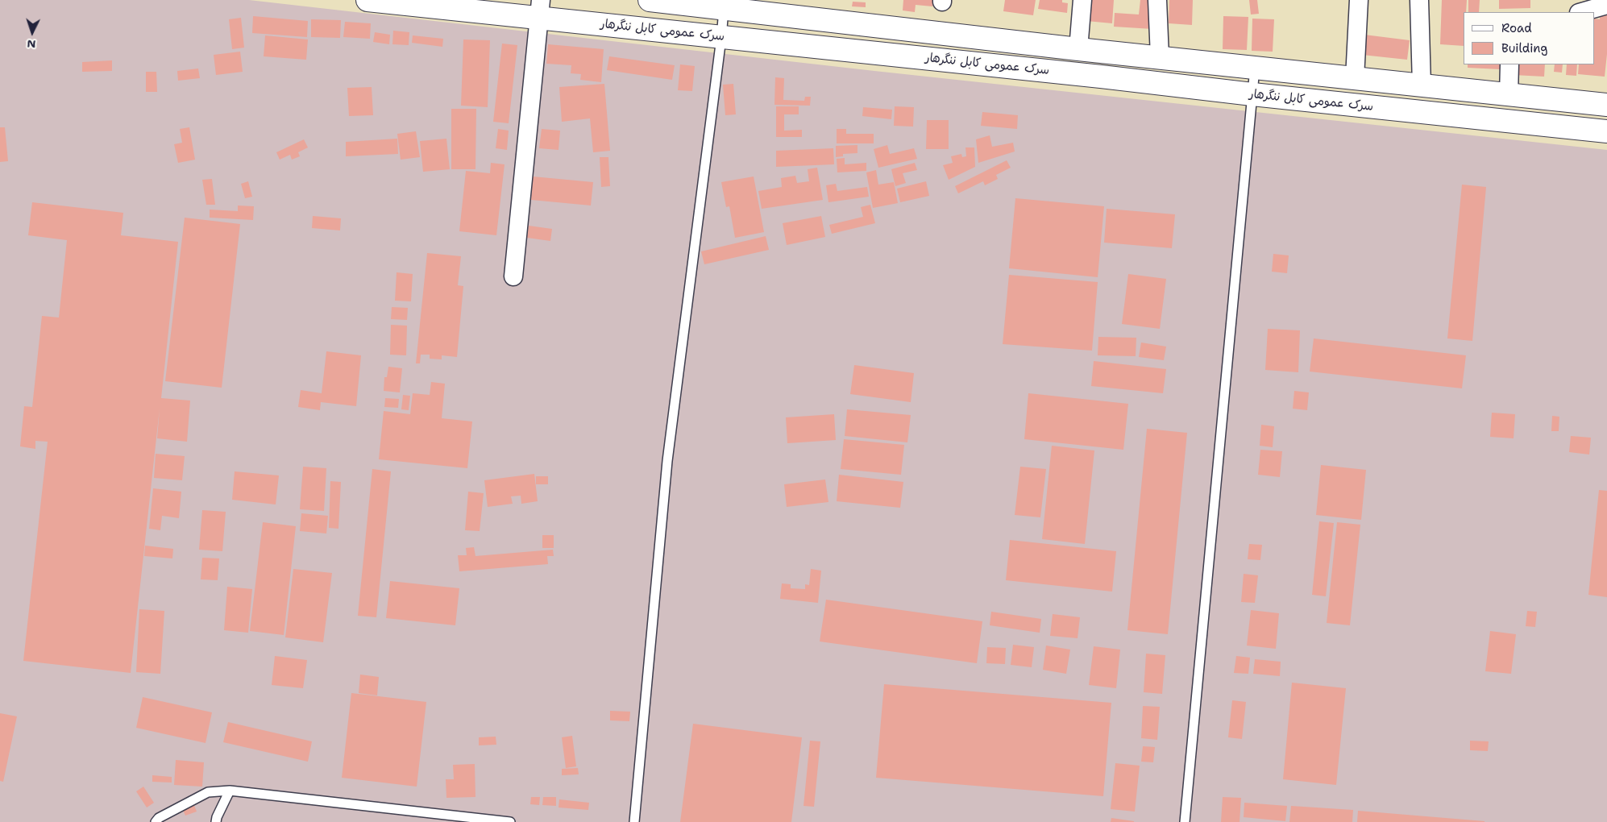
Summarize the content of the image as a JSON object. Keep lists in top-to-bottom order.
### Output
{
  "streets": {
    "highway": ["سرک عمومی کابل ننگرهار"]
  },
  "legend": ["Road", "Building"],
  "north": "bottom"
}
